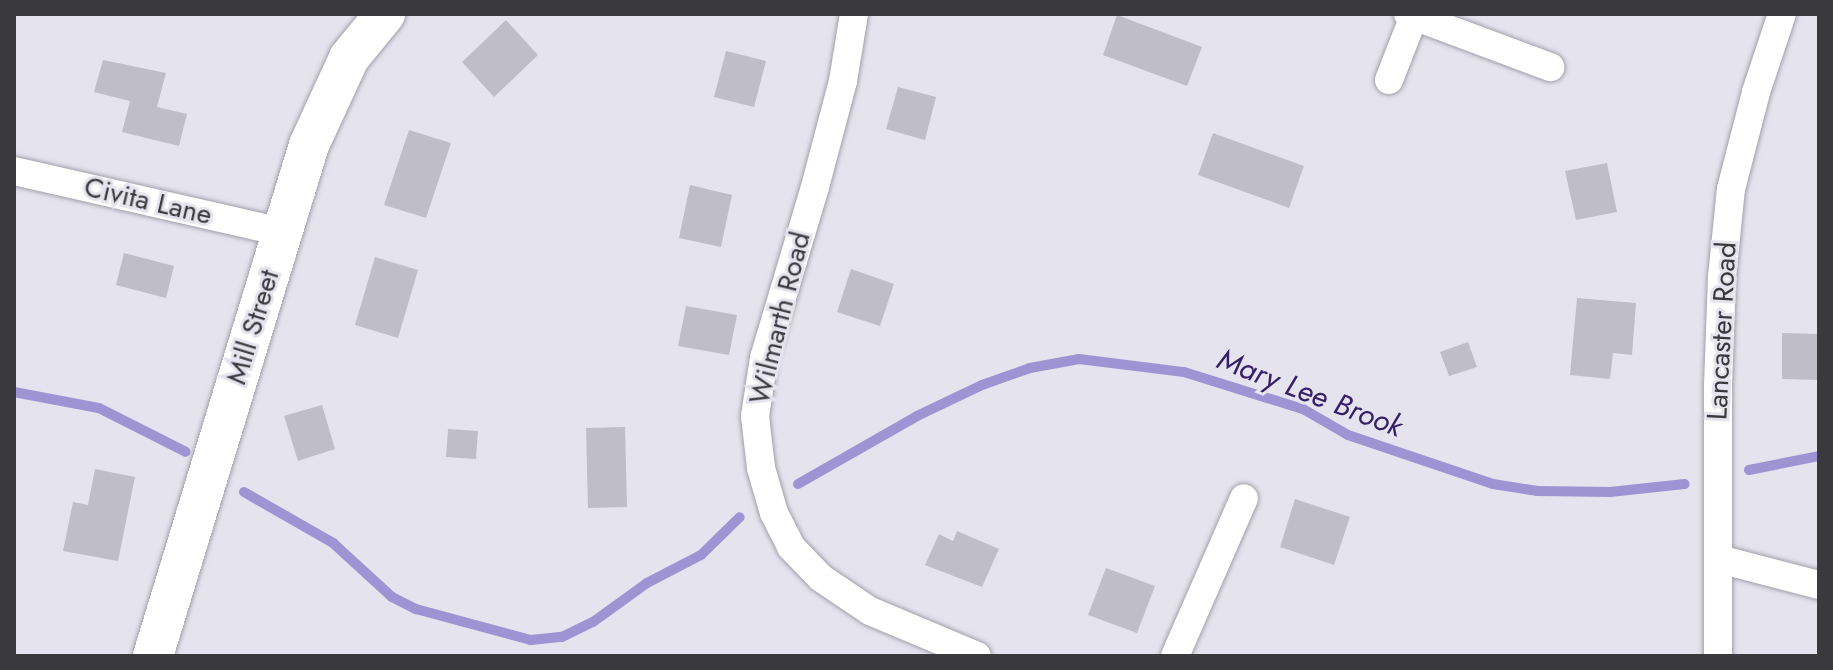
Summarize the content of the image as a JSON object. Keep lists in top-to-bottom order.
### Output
{
  "streets": {
    "street": [
      "Civita Lane",
      "Wilmarth Road",
      "Mill Street",
      "Lancaster Road"
    ]
  },
  "crossings": [
    ["Civita Lane", "Mill Street"]
  ],
  "water": ["Mary Lee Brook"]
}
